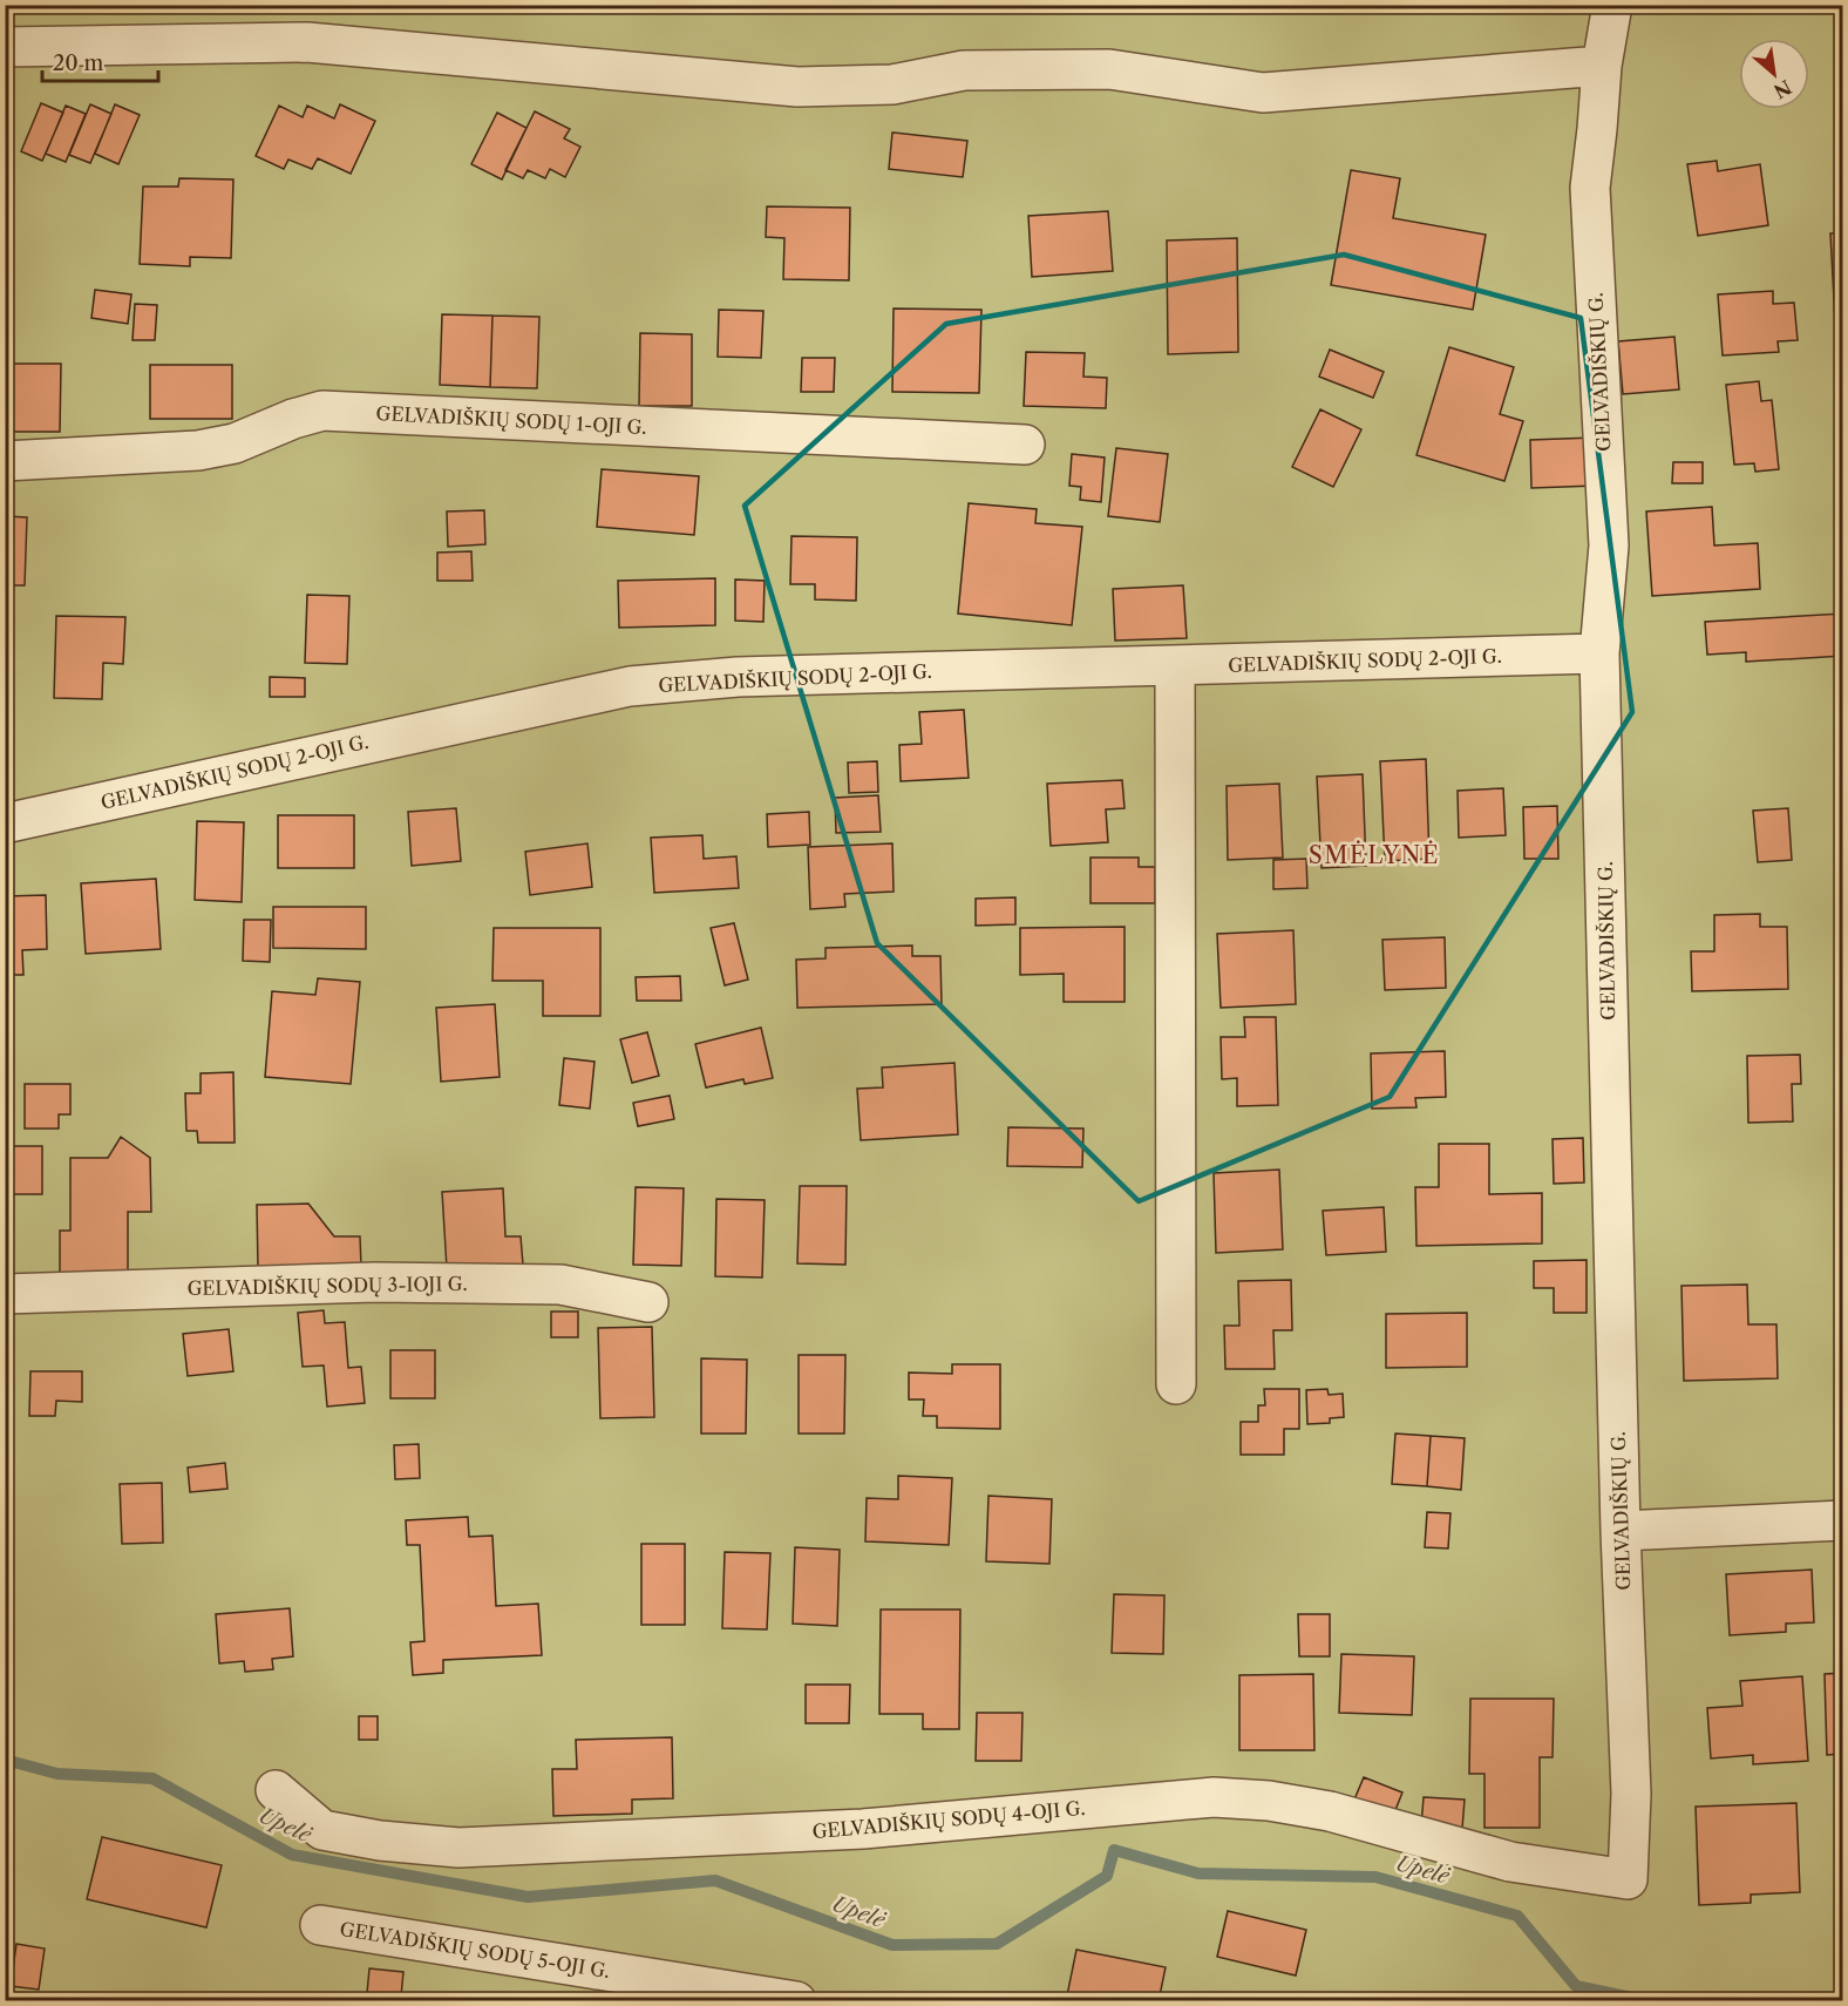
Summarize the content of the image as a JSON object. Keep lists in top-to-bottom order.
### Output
{
  "streets": {
    "street": [
      "GELVADIŠKIŲ G.",
      "GELVADIŠKIŲ SODŲ 1-OJI G.",
      "GELVADIŠKIŲ SODŲ 2-OJI G.",
      "GELVADIŠKIŲ SODŲ 3-IOJI G.",
      "GELVADIŠKIŲ SODŲ 4-OJI G.",
      "GELVADIŠKIŲ SODŲ 5-OJI G."
    ]
  },
  "crossings": [
    ["GELVADIŠKIŲ G.", "GELVADIŠKIŲ SODŲ 2-OJI G."],
    ["GELVADIŠKIŲ G.", "GELVADIŠKIŲ SODŲ 4-OJI G."]
  ],
  "districts": ["SMĖLYNĖ"],
  "water": ["Upelė"],
  "scale_bar": "20 m",
  "north": "bottom right"
}
